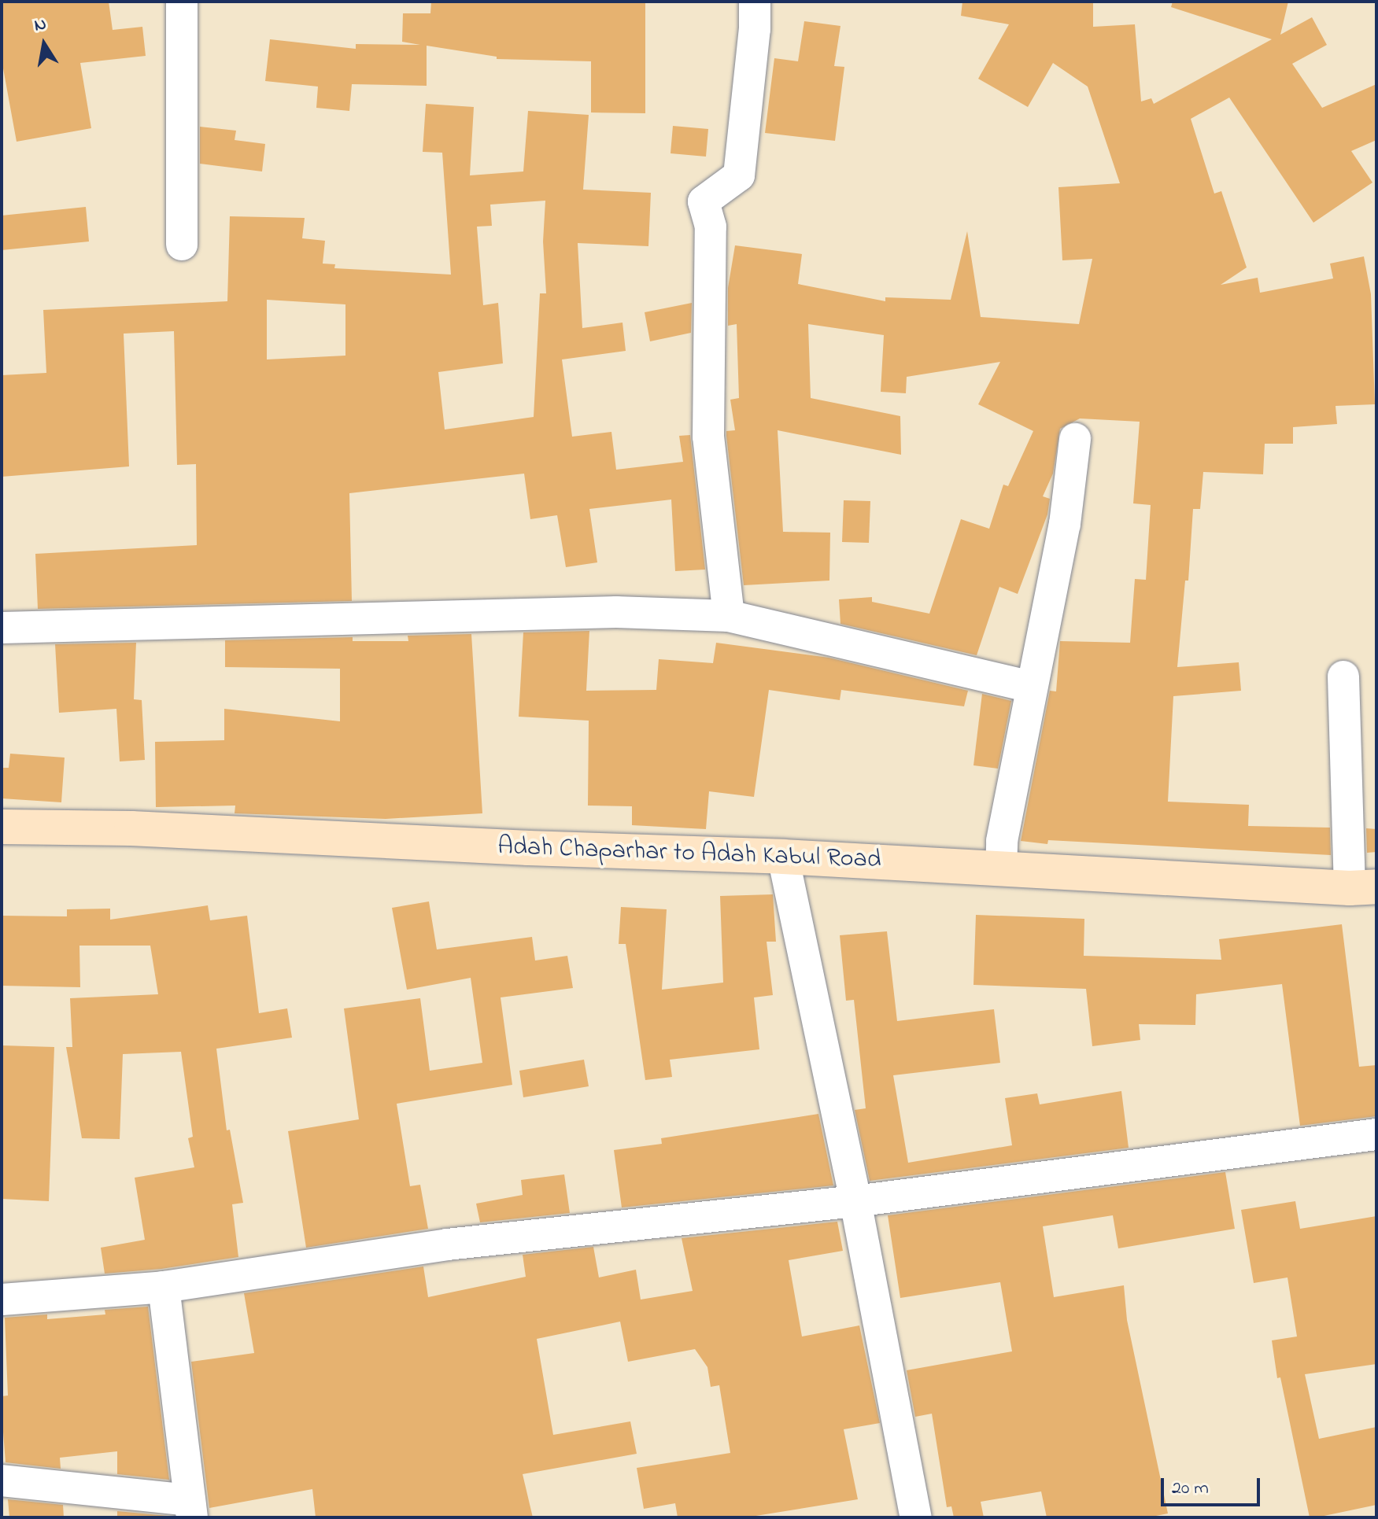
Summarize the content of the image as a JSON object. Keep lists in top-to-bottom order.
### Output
{
  "streets": {
    "main road": ["Adah Chaparhar to Adah Kabul Road"]
  },
  "scale_bar": "20 m",
  "north": "top"
}
